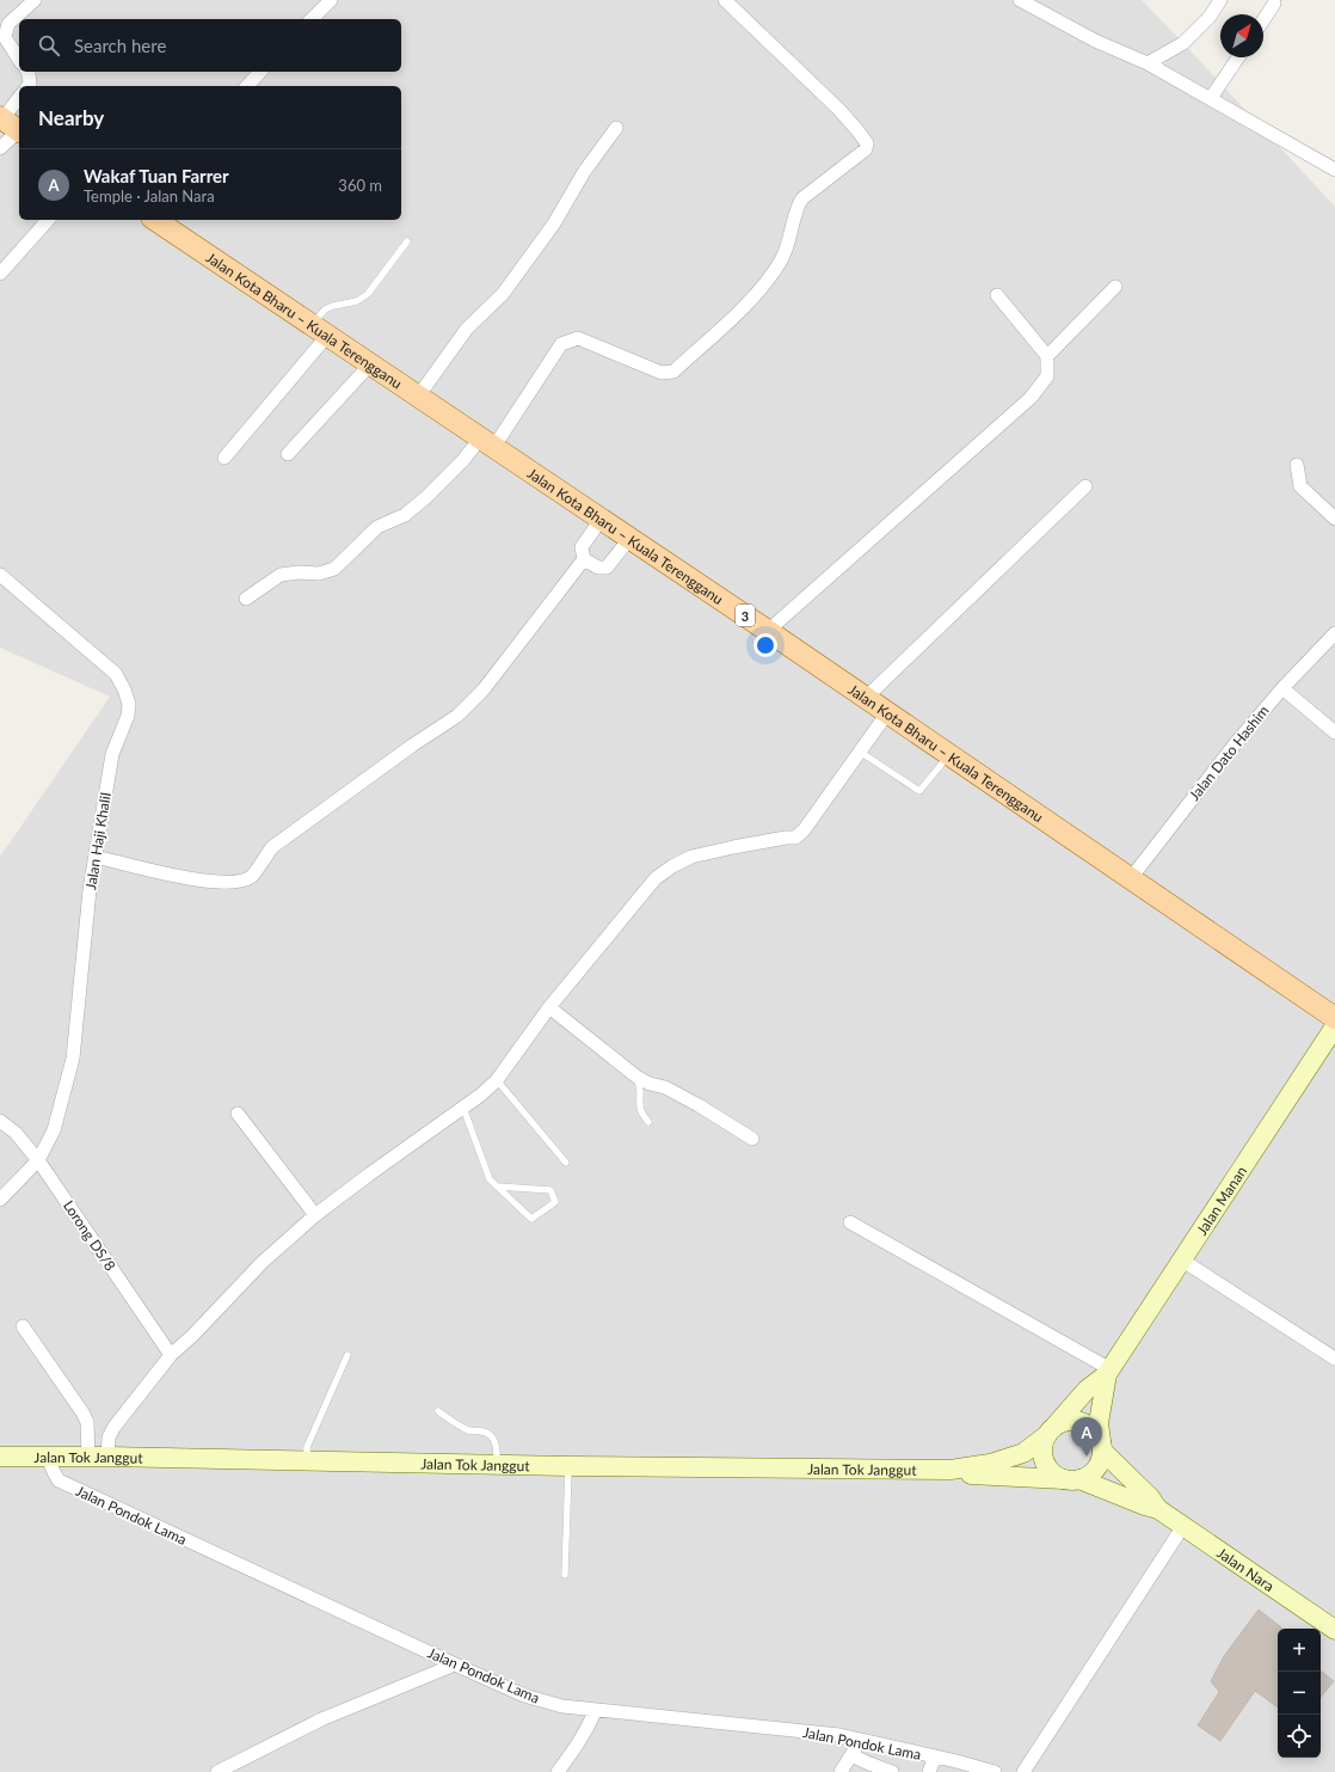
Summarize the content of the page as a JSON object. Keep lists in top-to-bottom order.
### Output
{
  "streets": {
    "main road": [
      "Jalan Kota Bharu – Kuala Terengganu",
      "3",
      "Jalan Manan",
      "Jalan Tok Janggut",
      "Jalan Nara"
    ],
    "street": [
      "Jalan Dato Hashim",
      "Jalan Haji Khalil",
      "Lorong DS/8",
      "Jalan Pondok Lama"
    ]
  },
  "crossings": [
    ["Jalan Kota Bharu – Kuala Terengganu", "Jalan Dato Hashim"],
    ["Jalan Haji Khalil", "Lorong DS/8"],
    ["Jalan Manan", "Jalan Tok Janggut"],
    ["Jalan Manan", "Jalan Nara"],
    ["Jalan Tok Janggut", "Jalan Pondok Lama"],
    ["Jalan Tok Janggut", "Jalan Nara"]
  ],
  "north": "top right",
  "page": {
    "search": "Search here",
    "heading": "Nearby",
    "list": [
      {
        "mark": "A",
        "name": "Wakaf Tuan Farrer",
        "note": "Temple · Jalan Nara",
        "value": "360 m"
      }
    ],
    "pins": "A",
    "map_buttons": ["+", "−"]
  }
}
